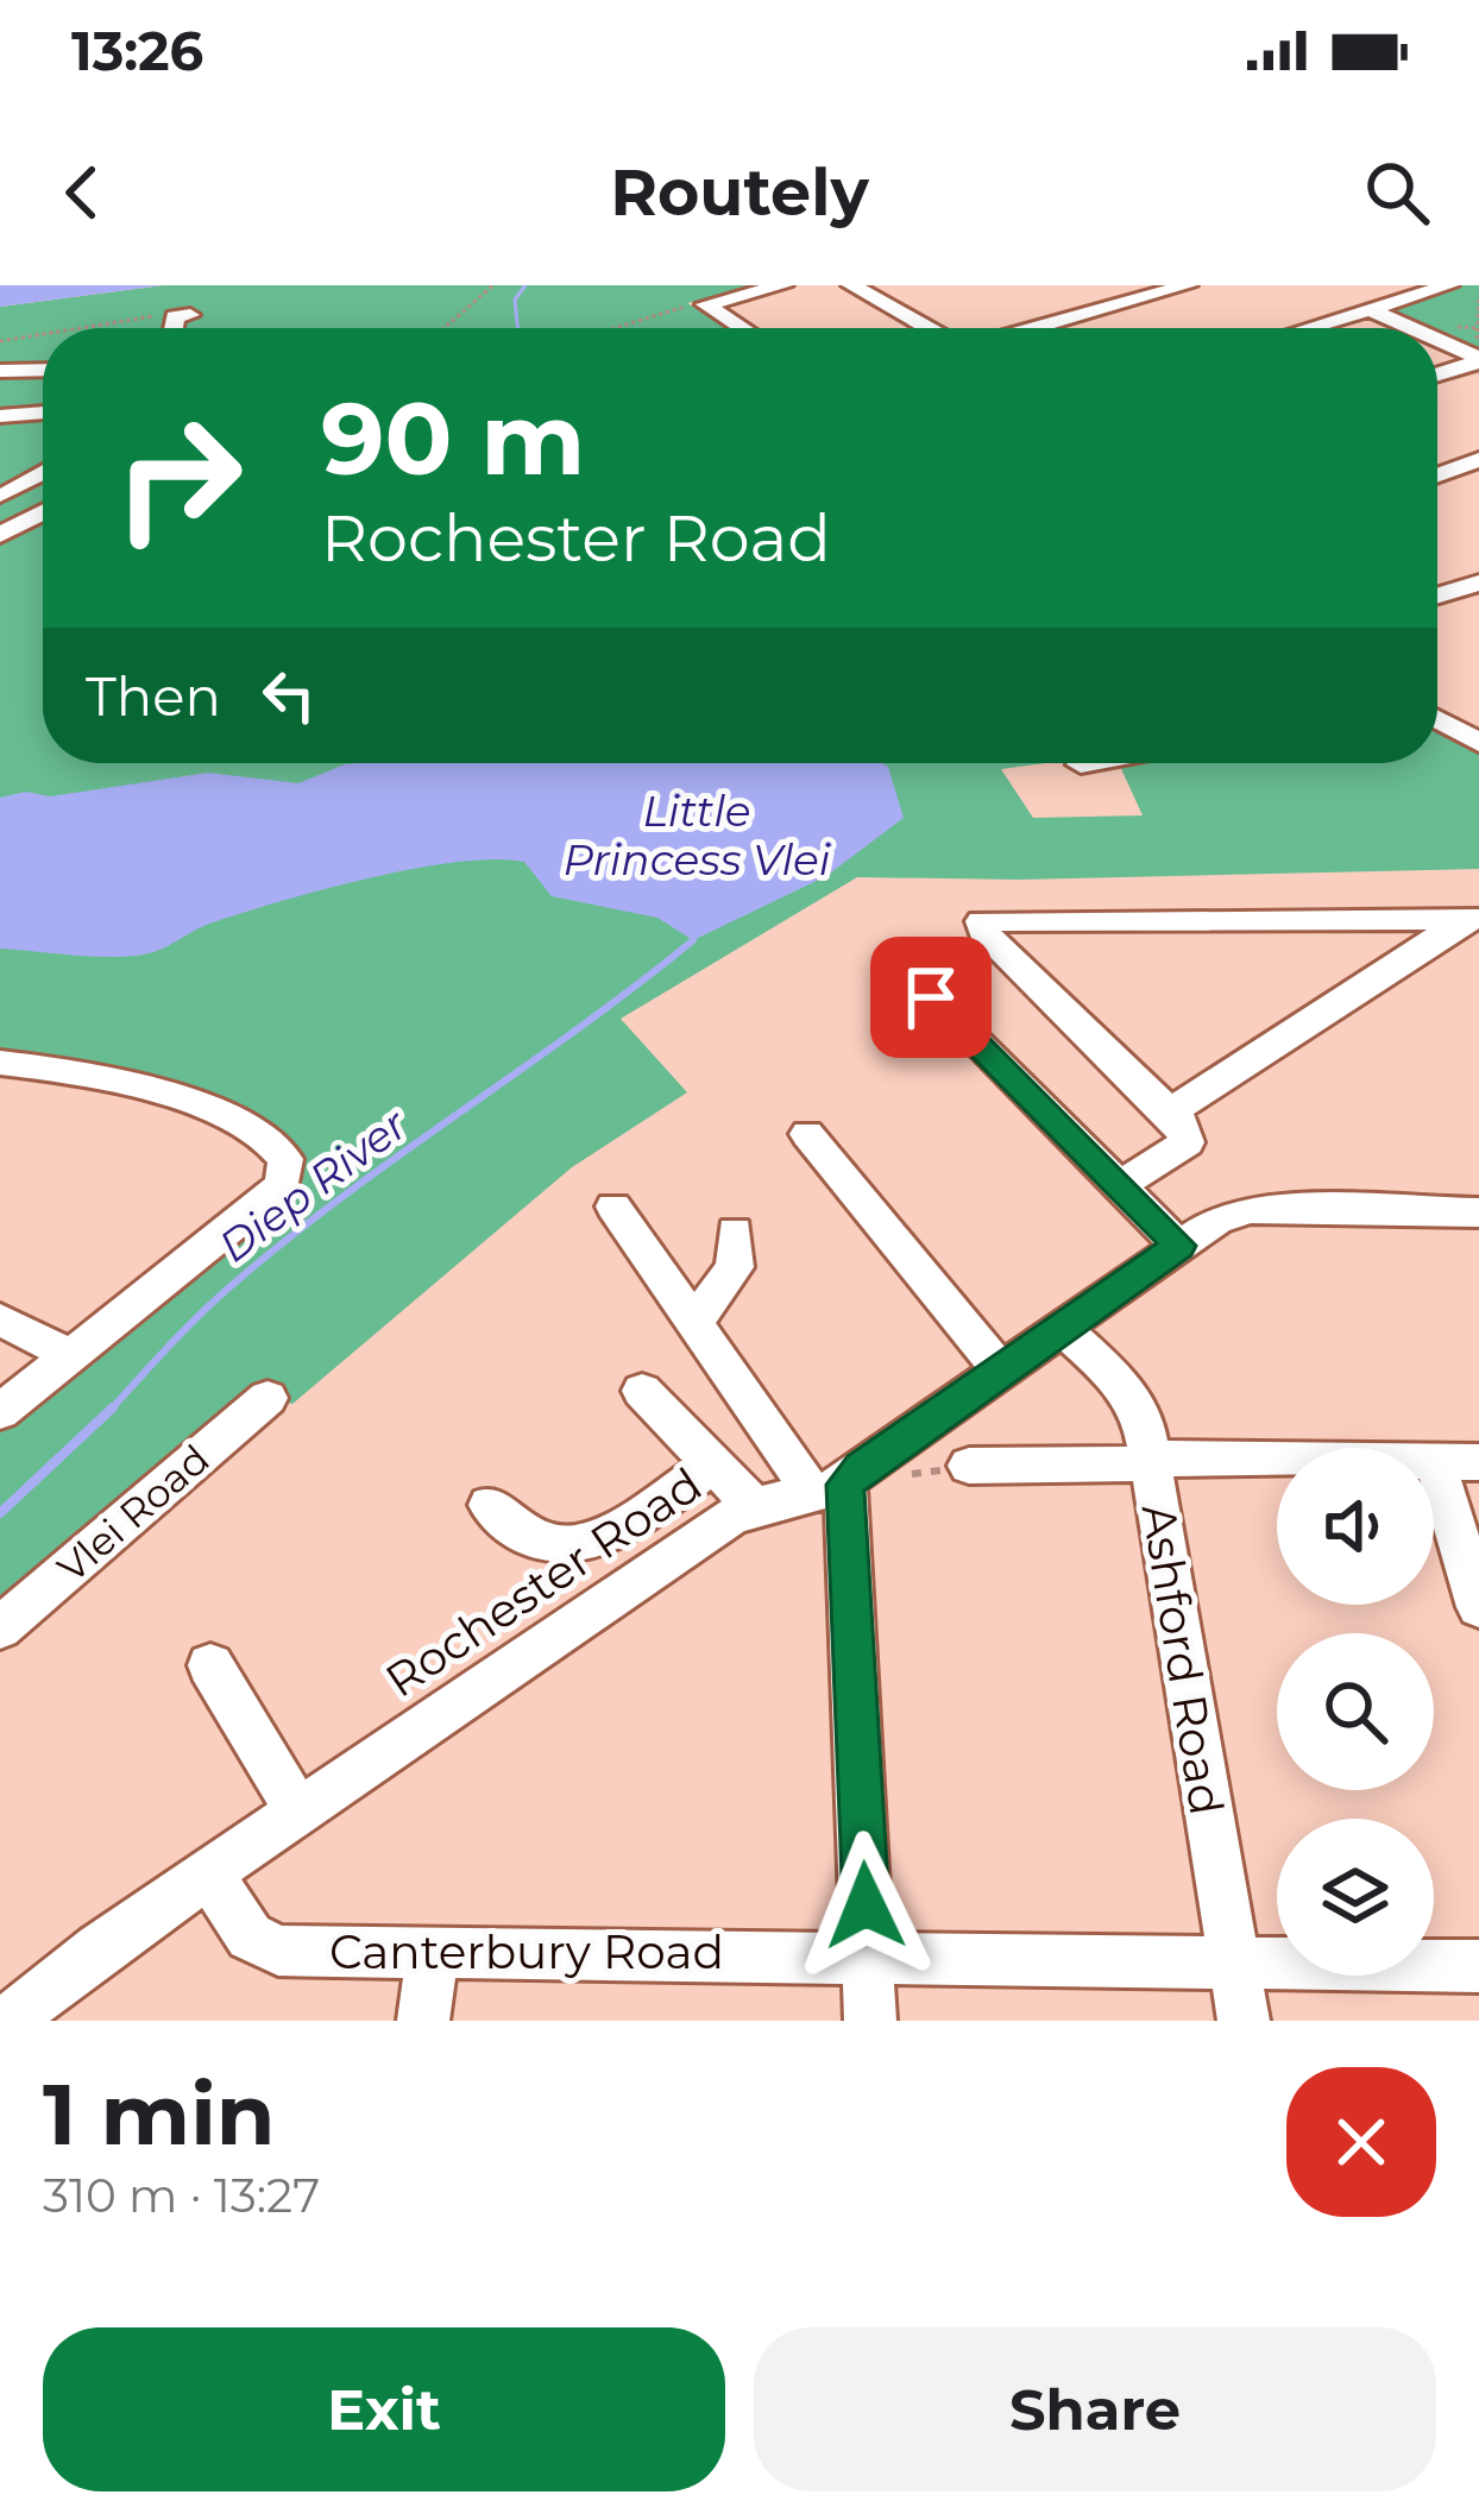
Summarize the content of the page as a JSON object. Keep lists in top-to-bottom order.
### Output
{
  "streets": {
    "street": [
      "Vlei Road",
      "Rochester Road",
      "Ashford Road",
      "Canterbury Road"
    ]
  },
  "crossings": [
    ["Rochester Road", "Ashford Road"],
    ["Rochester Road", "Canterbury Road"],
    ["Ashford Road", "Canterbury Road"]
  ],
  "water": ["Little Princess Vlei", "Diep River"],
  "page": {
    "status": "13:26",
    "header": "Routely",
    "turn": ["90 m", "Rochester Road"],
    "then": "Then",
    "heading": ["1 min", "310 m · 13:27"],
    "buttons": ["Exit", "Share"]
  }
}
